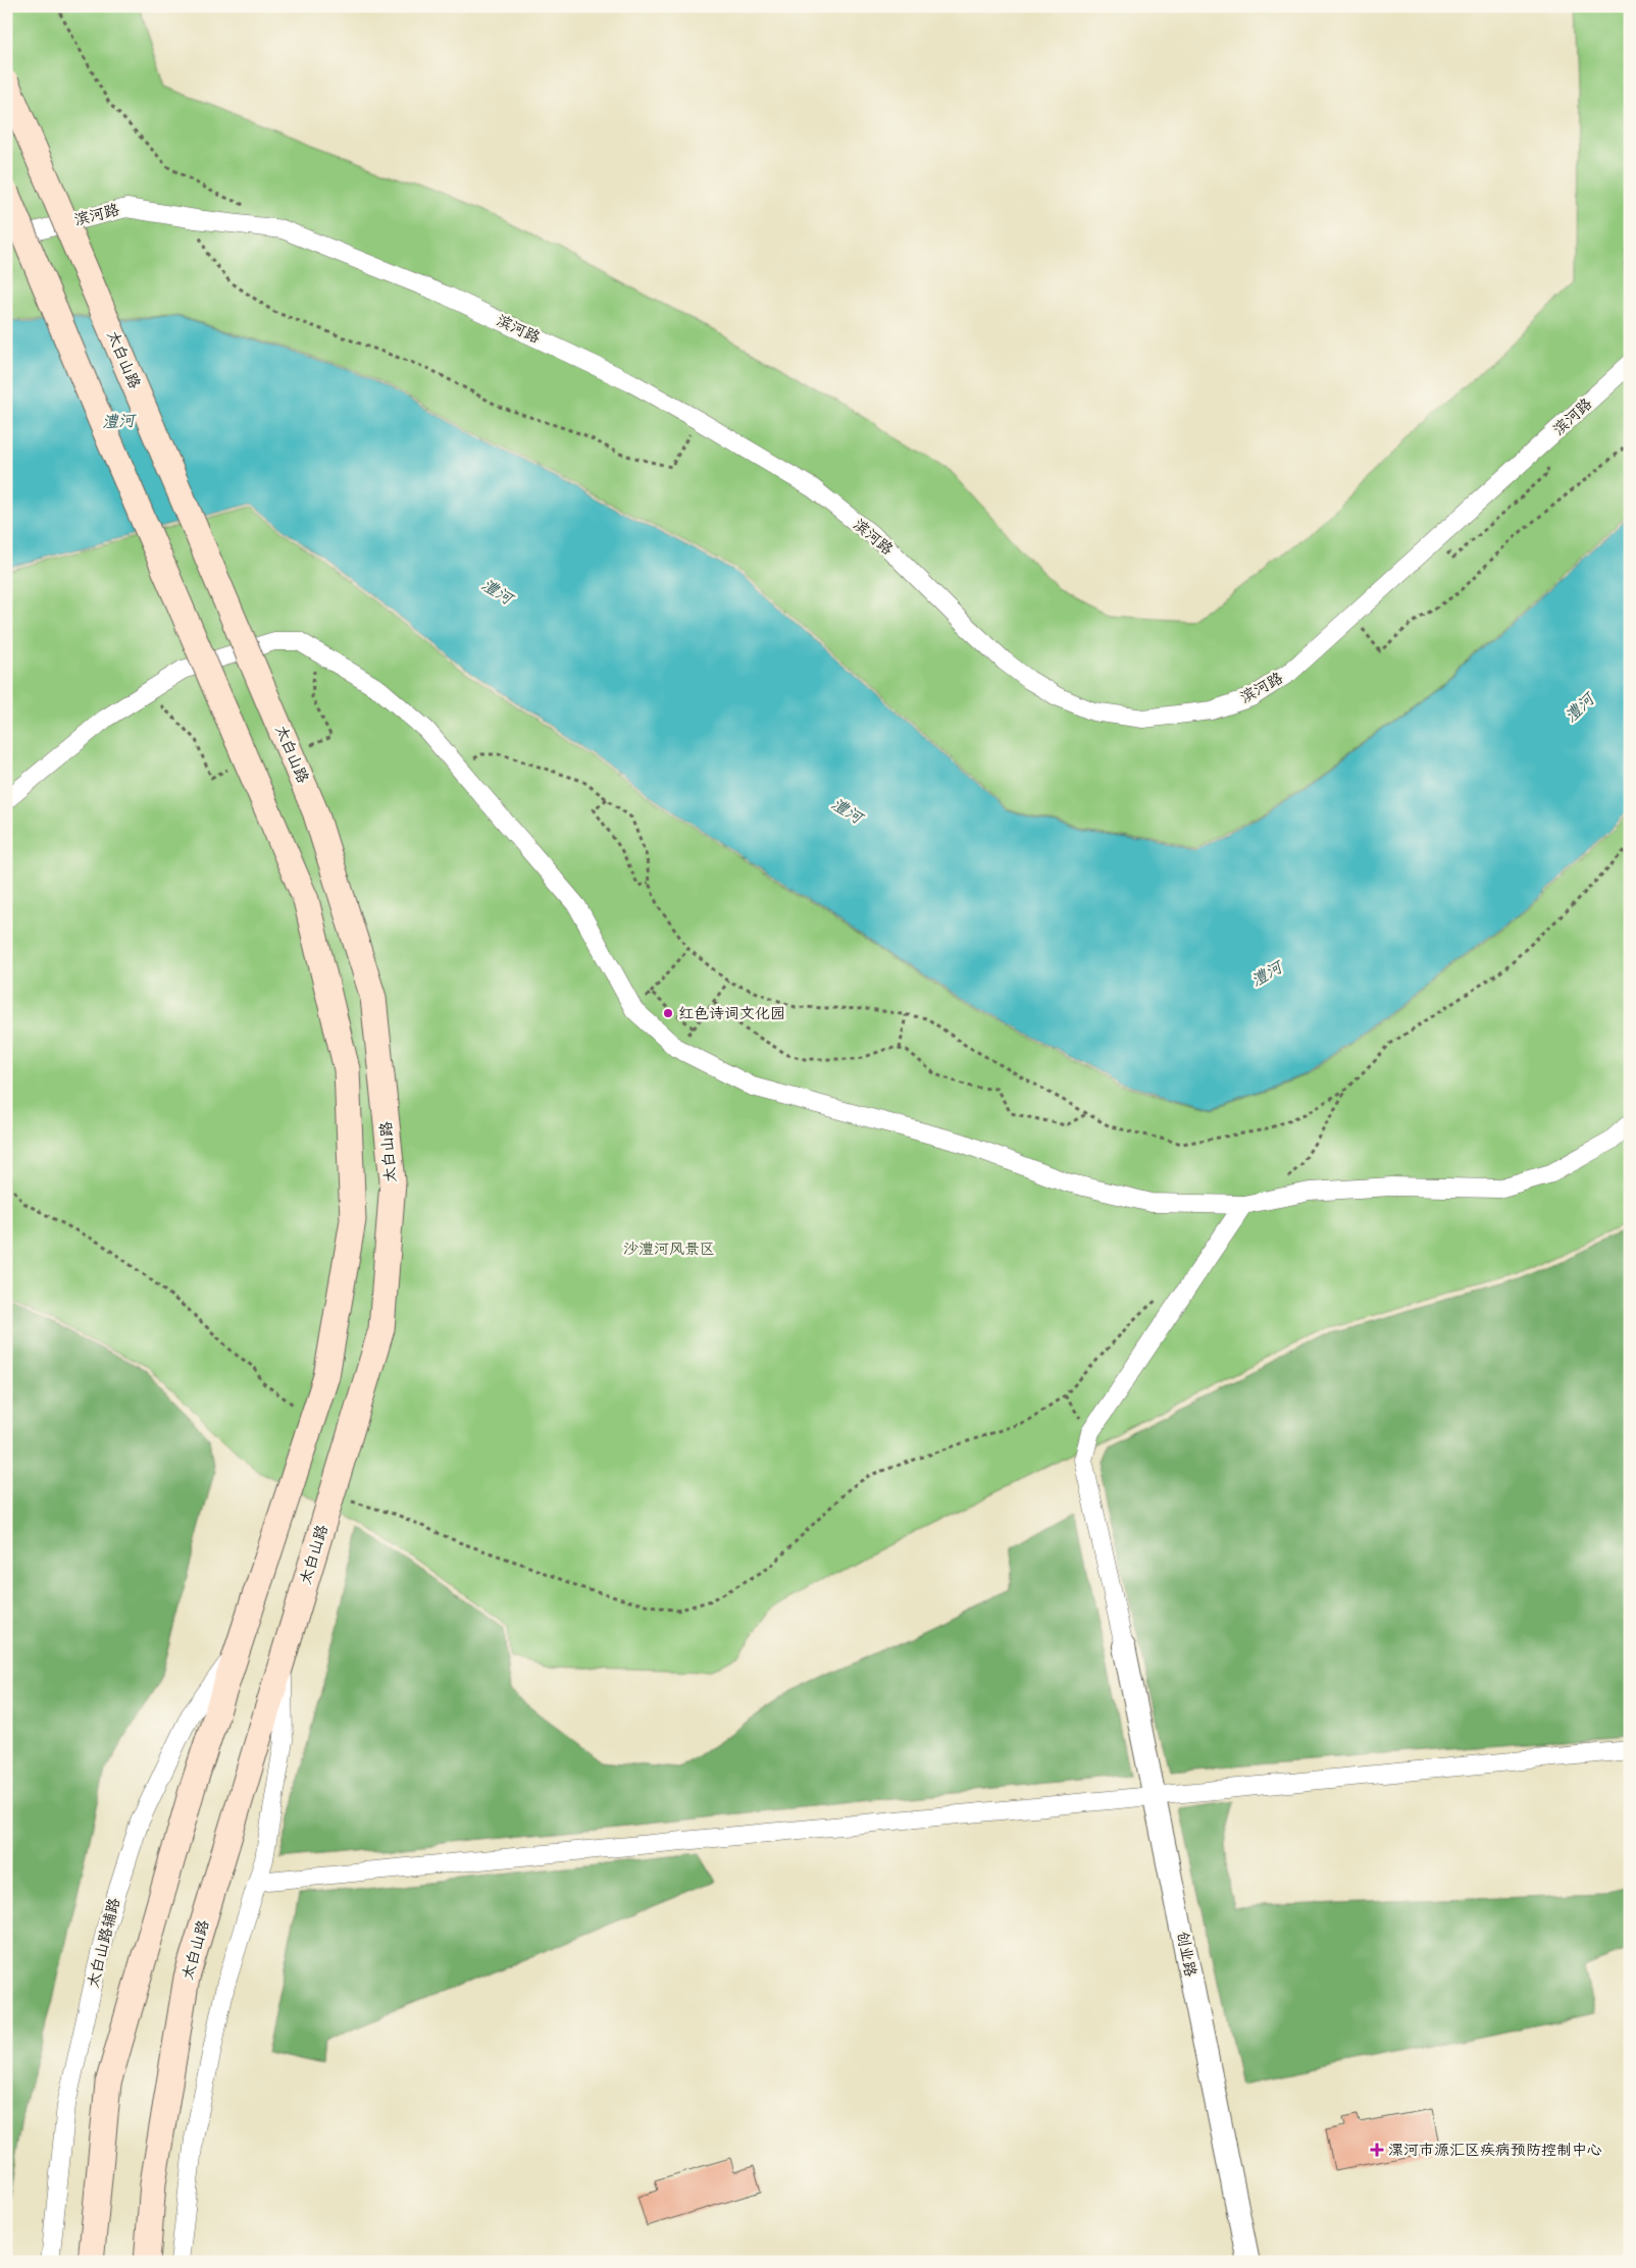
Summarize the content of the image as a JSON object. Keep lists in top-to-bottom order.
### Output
{
  "streets": {
    "main road": ["太白山路"],
    "street": ["滨河路", "太白山路辅路", "创业路"]
  },
  "water": ["澧河"],
  "parks": ["沙澧河风景区"],
  "places": {
    "other": ["红色诗词文化园"],
    "health": ["漯河市源汇区疾病预防控制中心"]
  }
}
